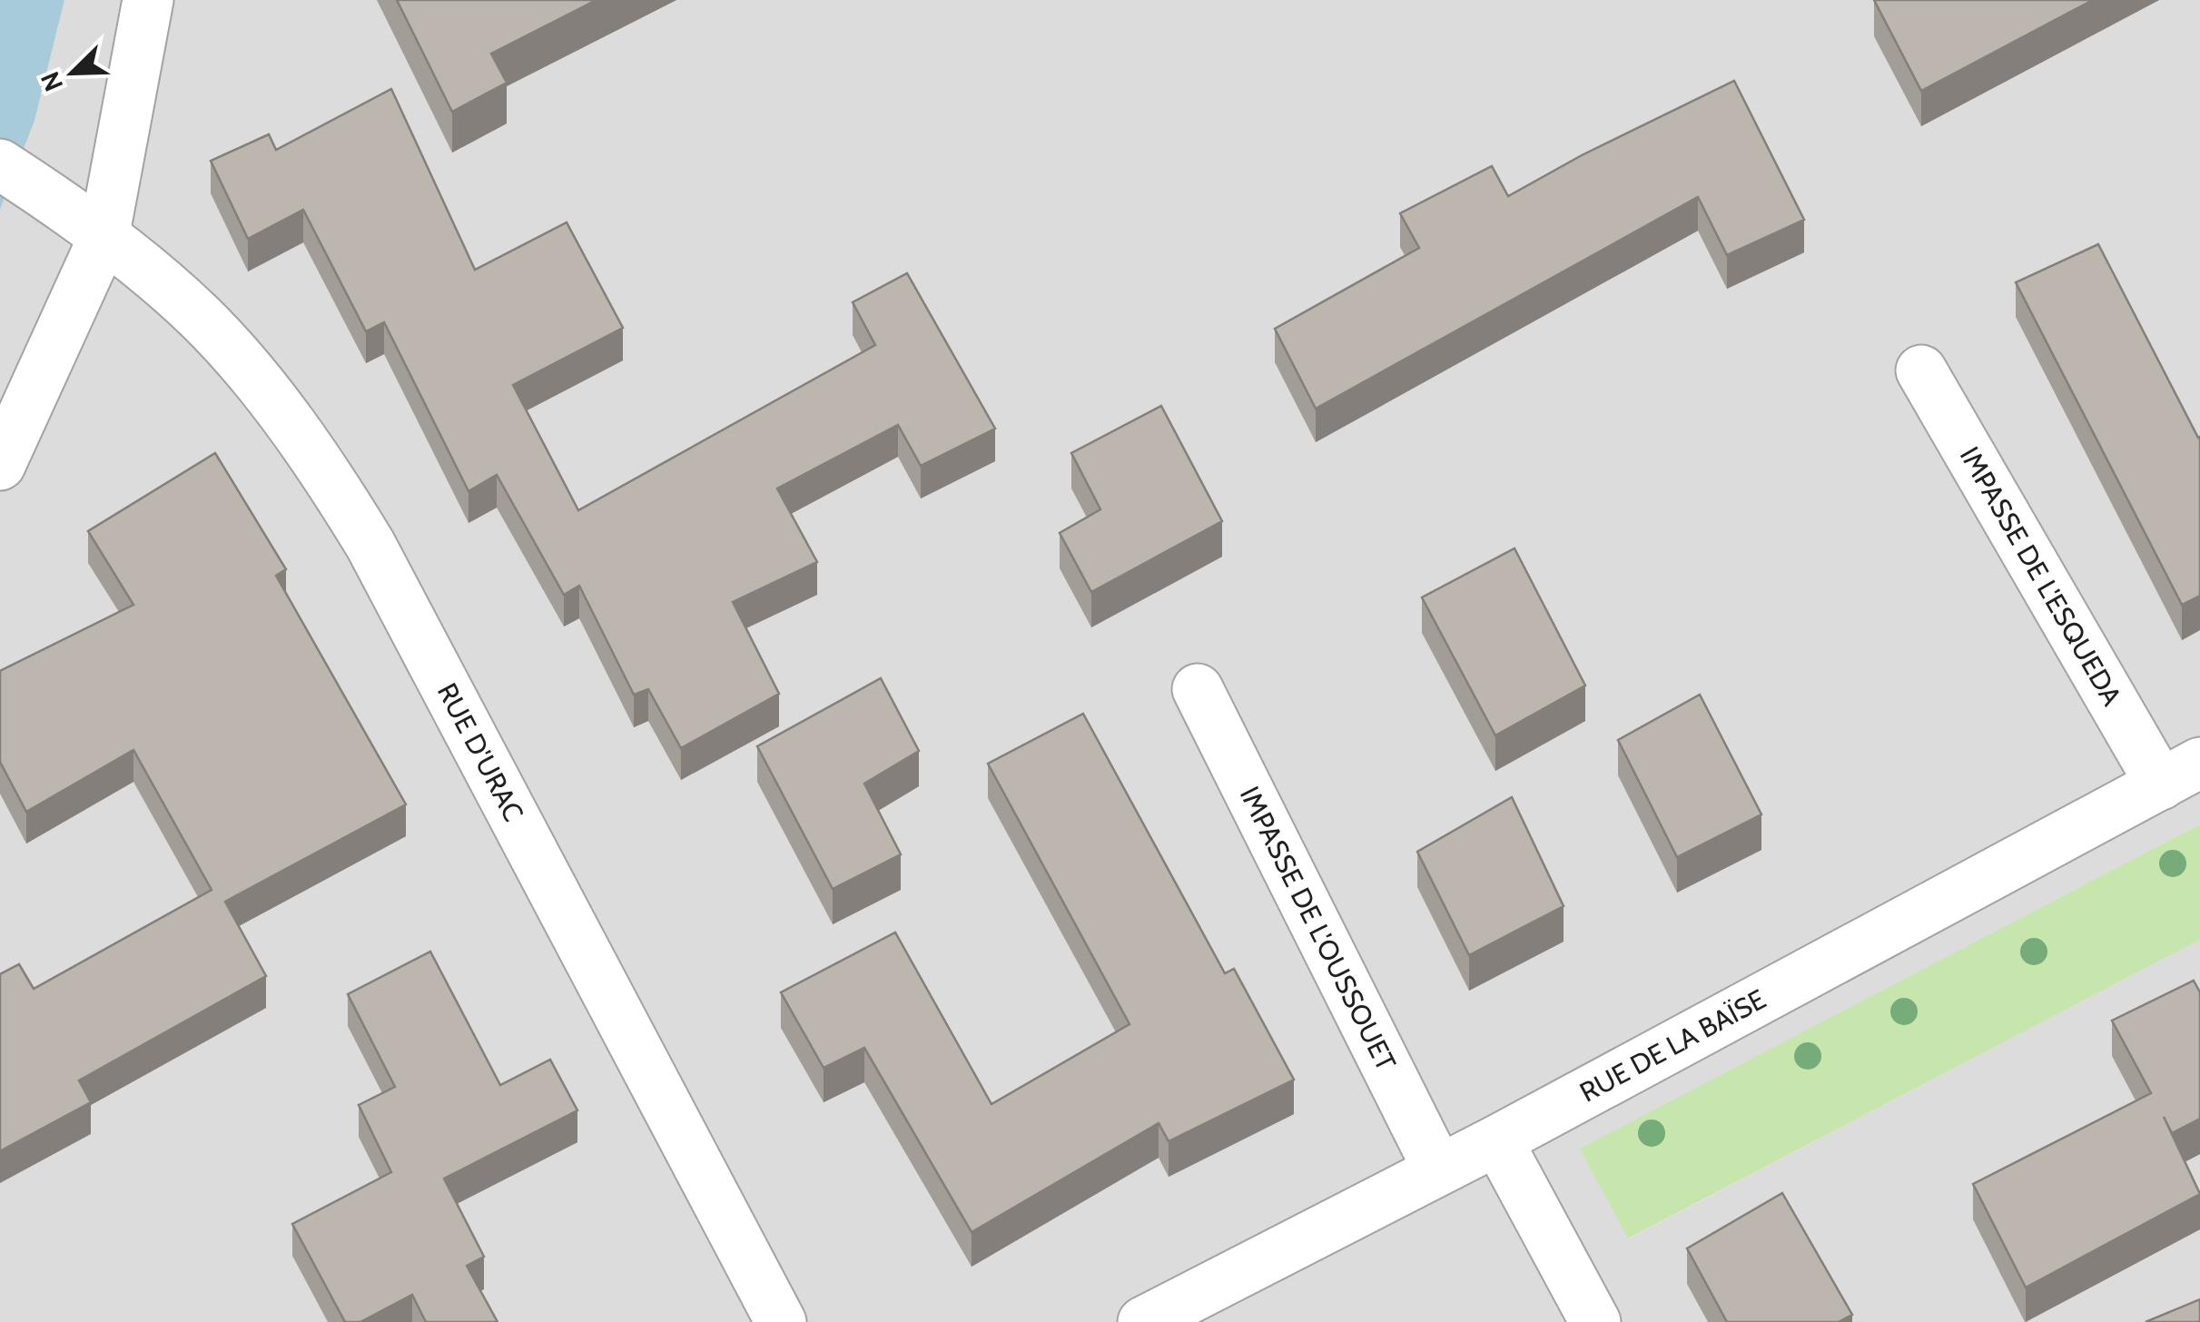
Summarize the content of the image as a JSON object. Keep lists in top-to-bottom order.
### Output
{
  "streets": {
    "street": [
      "IMPASSE DE L'ESQUEDA",
      "RUE D'URAC",
      "IMPASSE DE L'OUSSOUET",
      "RUE DE LA BAÏSE"
    ]
  },
  "crossings": [
    ["IMPASSE DE L'ESQUEDA", "RUE DE LA BAÏSE"],
    ["IMPASSE DE L'OUSSOUET", "RUE DE LA BAÏSE"]
  ],
  "north": "bottom left"
}
